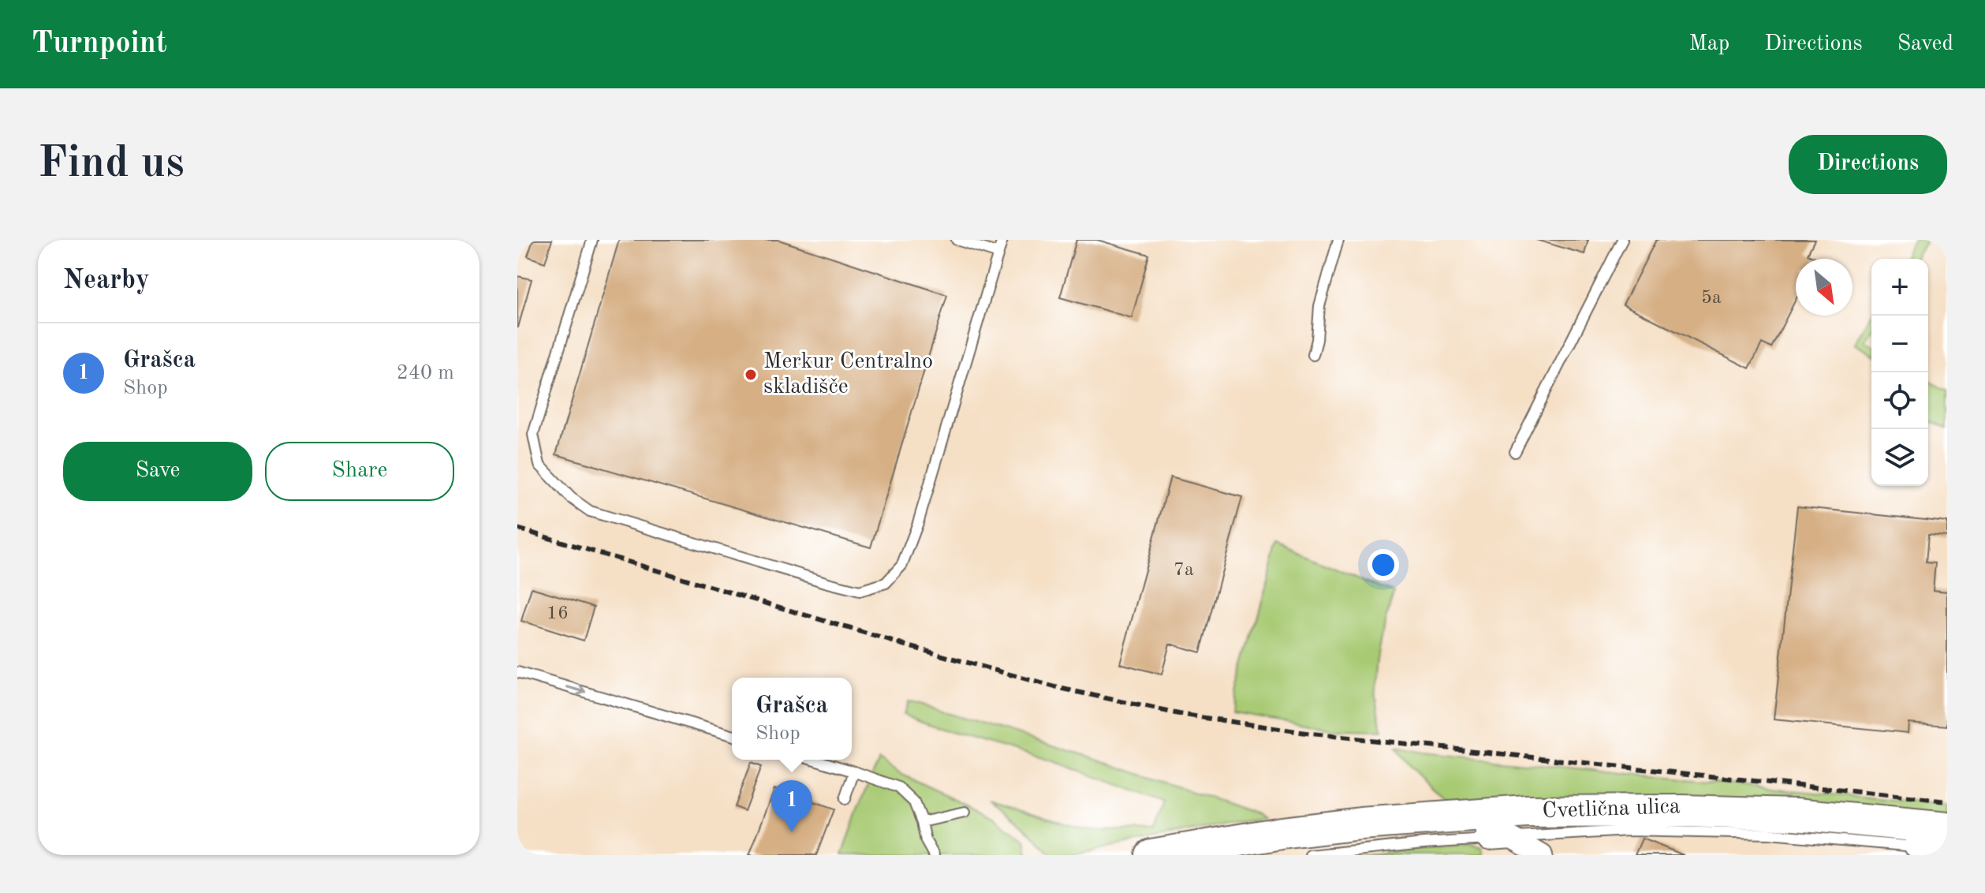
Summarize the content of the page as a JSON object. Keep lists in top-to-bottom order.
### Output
{
  "streets": {
    "street": ["Cvetlična ulica"]
  },
  "places": ["Merkur Centralno skladišče"],
  "house_numbers": ["5a", "7a", "16"],
  "north": "bottom right",
  "page": {
    "header": "Turnpoint",
    "nav": ["Map", "Directions", "Saved"],
    "buttons": [
      "Directions",
      ["Save", "Share"]
    ],
    "title": "Find us",
    "heading": "Nearby",
    "map_buttons": ["+", "−"],
    "list": [
      {
        "mark": "1",
        "name": "Grašca",
        "note": "Shop",
        "value": "240 m"
      }
    ],
    "popup": ["Grašca", "Shop"],
    "pins": "1"
  }
}
